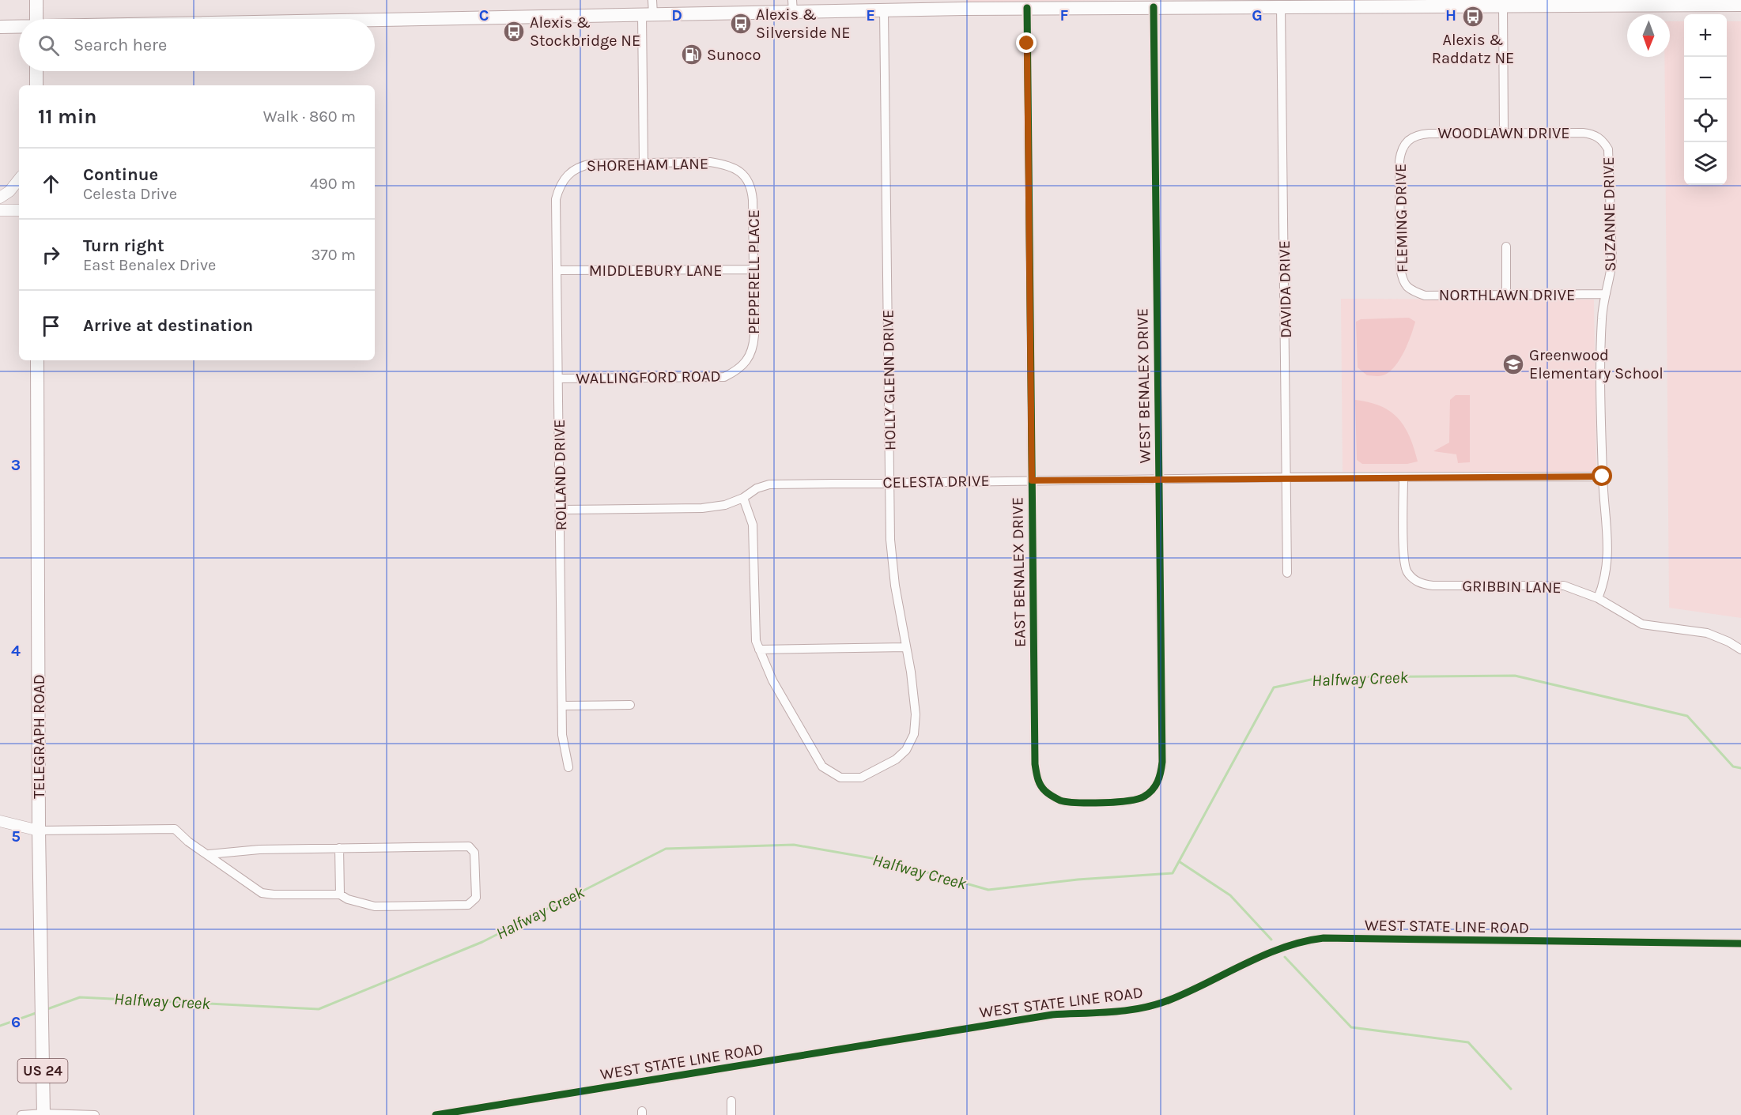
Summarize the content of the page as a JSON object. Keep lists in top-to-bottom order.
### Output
{
  "streets": {
    "main road": ["TELEGRAPH ROAD", "US 24"],
    "street": [
      "WOODLAWN DRIVE",
      "SHOREHAM LANE",
      "SUZANNE DRIVE",
      "FLEMING DRIVE",
      "MIDDLEBURY LANE",
      "PEPPERELL PLACE",
      "DAVIDA DRIVE",
      "NORTHLAWN DRIVE",
      "WALLINGFORD ROAD",
      "HOLLY GLENN DRIVE",
      "WEST BENALEX DRIVE",
      "ROLLAND DRIVE",
      "CELESTA DRIVE",
      "EAST BENALEX DRIVE",
      "GRIBBIN LANE",
      "WEST STATE LINE ROAD"
    ]
  },
  "crossings": [
    ["WOODLAWN DRIVE", "SUZANNE DRIVE"],
    ["WOODLAWN DRIVE", "FLEMING DRIVE"],
    ["SHOREHAM LANE", "PEPPERELL PLACE"],
    ["SHOREHAM LANE", "ROLLAND DRIVE"],
    ["SUZANNE DRIVE", "NORTHLAWN DRIVE"],
    ["SUZANNE DRIVE", "CELESTA DRIVE"],
    ["SUZANNE DRIVE", "GRIBBIN LANE"],
    ["FLEMING DRIVE", "NORTHLAWN DRIVE"],
    ["MIDDLEBURY LANE", "PEPPERELL PLACE"],
    ["MIDDLEBURY LANE", "ROLLAND DRIVE"],
    ["PEPPERELL PLACE", "WALLINGFORD ROAD"],
    ["DAVIDA DRIVE", "CELESTA DRIVE"],
    ["WALLINGFORD ROAD", "ROLLAND DRIVE"],
    ["HOLLY GLENN DRIVE", "CELESTA DRIVE"],
    ["WEST BENALEX DRIVE", "CELESTA DRIVE"],
    ["WEST BENALEX DRIVE", "EAST BENALEX DRIVE"],
    ["ROLLAND DRIVE", "CELESTA DRIVE"],
    ["CELESTA DRIVE", "EAST BENALEX DRIVE"],
    ["CELESTA DRIVE", "GRIBBIN LANE"]
  ],
  "water": ["Halfway Creek"],
  "places": {
    "bus stop": ["Alexis & Raddatz NE", "Alexis & Silverside NE", "Alexis & Stockbridge NE"],
    "fuel station": ["Sunoco"],
    "school or university": ["Greenwood Elementary School"]
  },
  "north": "bottom",
  "page": {
    "map_buttons": ["+", "−"],
    "search": "Search here",
    "heading": ["11 min", "Walk · 860 m"],
    "list": [
      ["Continue", "Celesta Drive", "490 m"],
      ["Turn right", "East Benalex Drive", "370 m"],
      "Arrive at destination"
    ]
  },
  "grid": {
    "columns": [
      "C",
      "D",
      "E",
      "F",
      "G",
      "H"
    ],
    "rows": [
      "3",
      "4",
      "5",
      "6"
    ]
  }
}
